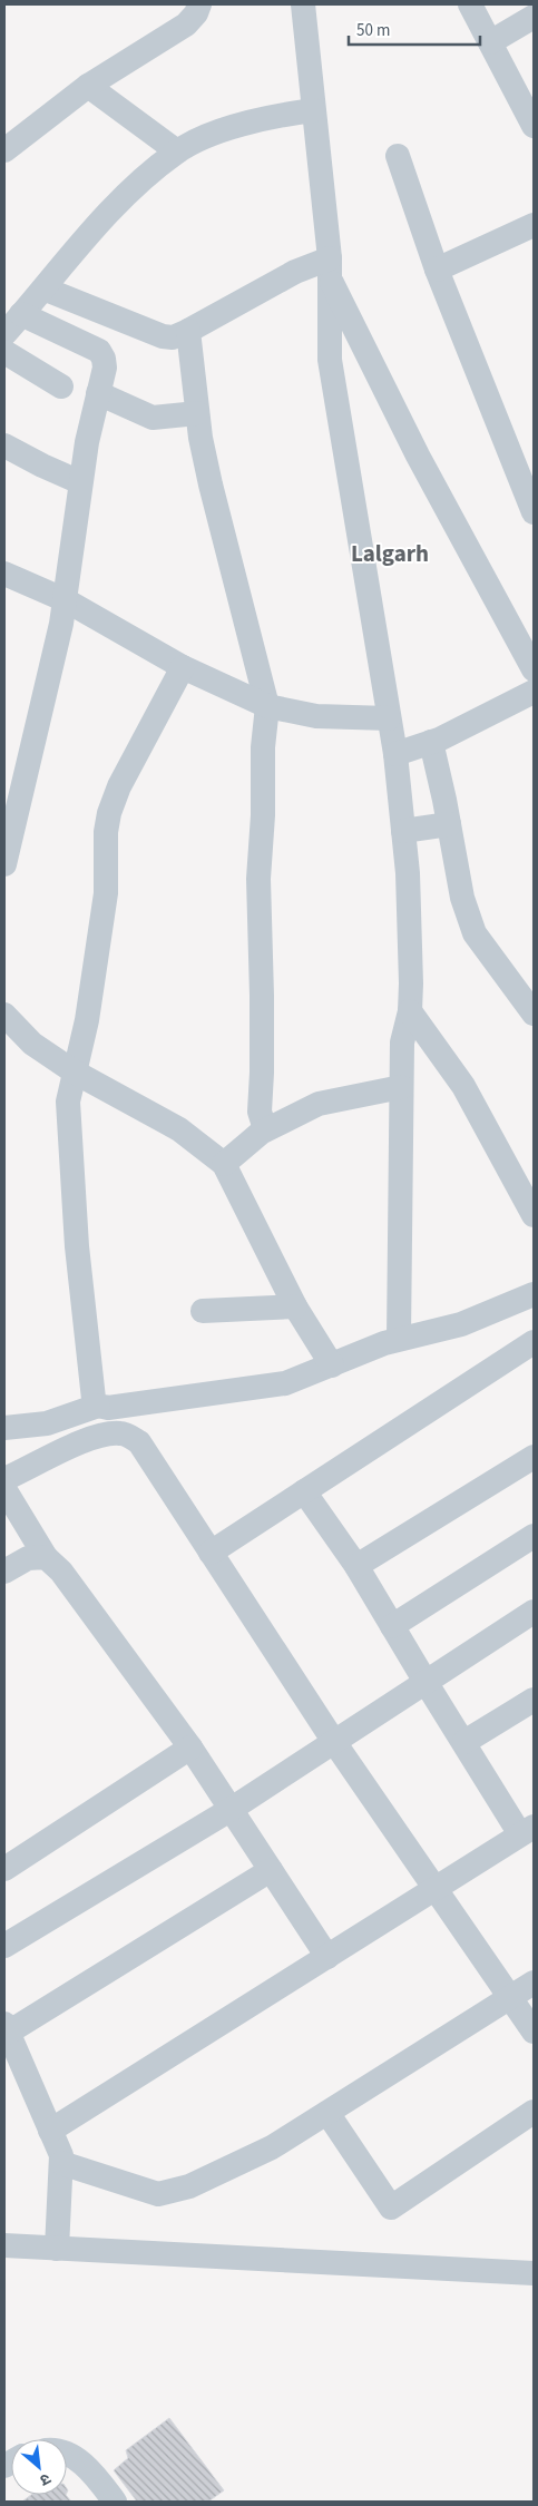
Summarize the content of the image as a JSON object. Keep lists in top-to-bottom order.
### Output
{
  "districts": ["Lalgarh"],
  "scale_bar": "50 m",
  "north": "bottom right"
}
